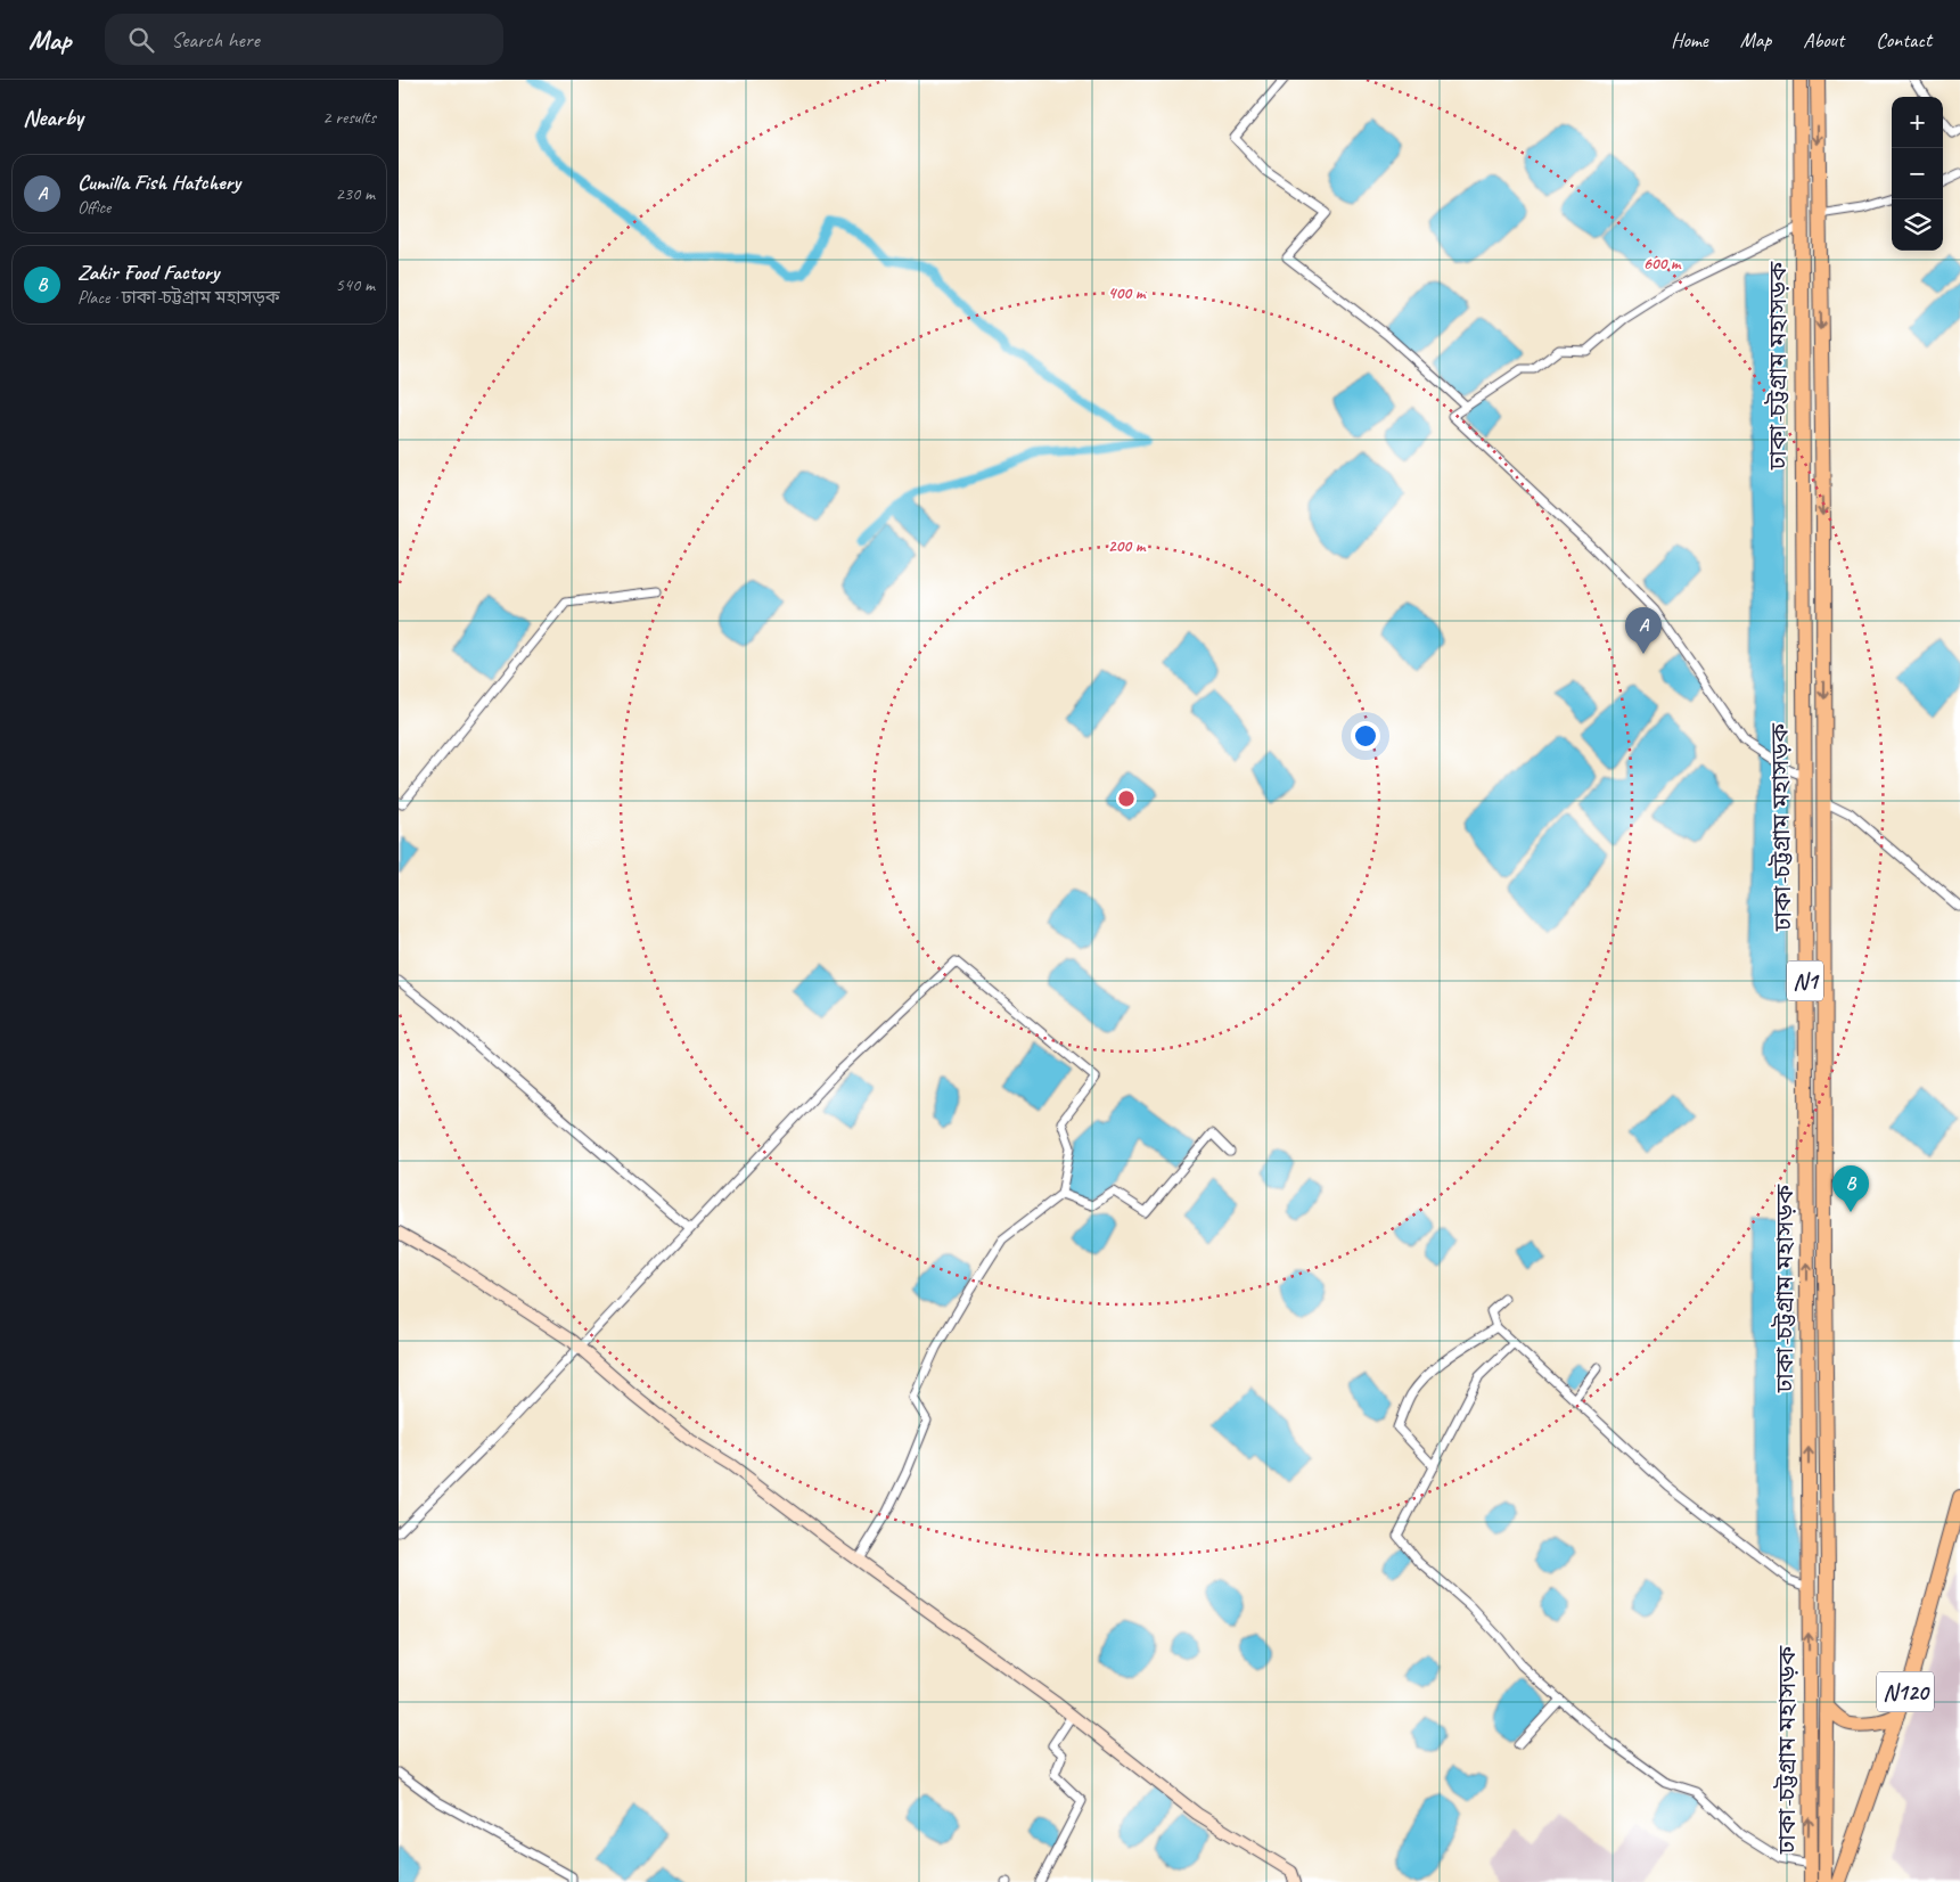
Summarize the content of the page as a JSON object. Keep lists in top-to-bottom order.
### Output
{
  "streets": {
    "highway": ["ঢাকা-চট্টগ্রাম মহাসড়ক", "N1", "N120"]
  },
  "crossings": [
    ["ঢাকা-চট্টগ্রাম মহাসড়ক", "N120"]
  ],
  "page": {
    "header": "Map",
    "search": "Search here",
    "nav": [
      "Home",
      "Map",
      "About",
      "Contact"
    ],
    "heading": ["Nearby", "2 results"],
    "map_buttons": ["+", "−"],
    "list": [
      {
        "mark": "A",
        "name": "Cumilla Fish Hatchery",
        "note": "Office",
        "value": "230 m"
      },
      {
        "mark": "B",
        "name": "Zakir Food Factory",
        "note": "Place · ঢাকা-চট্টগ্রাম মহাসড়ক",
        "value": "540 m"
      }
    ],
    "pins": ["A", "B"]
  },
  "rings": ["600 m", "400 m", "200 m"]
}
